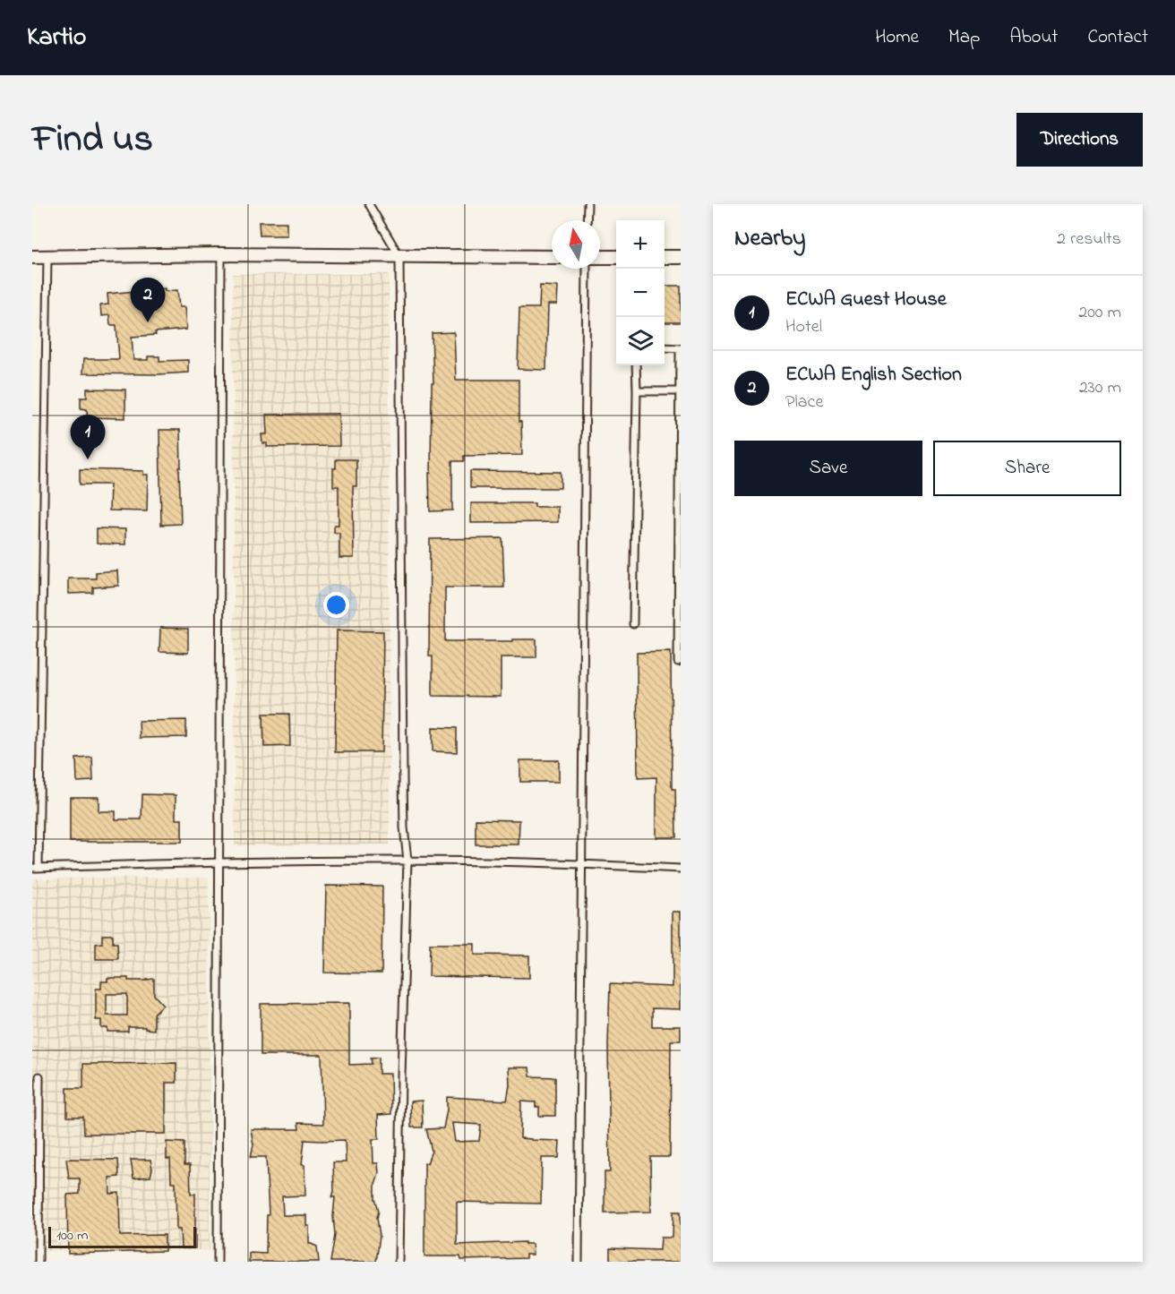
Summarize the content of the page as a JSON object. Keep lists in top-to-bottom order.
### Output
{
  "scale_bar": "100 m",
  "north": "top",
  "page": {
    "header": "Kartio",
    "nav": [
      "Home",
      "Map",
      "About",
      "Contact"
    ],
    "title": "Find us",
    "buttons": [
      "Directions",
      ["Save", "Share"]
    ],
    "heading": ["Nearby", "2 results"],
    "map_buttons": ["+", "−"],
    "list": [
      {
        "mark": "1",
        "name": "ECWA Guest House",
        "note": "Hotel",
        "value": "200 m"
      },
      {
        "mark": "2",
        "name": "ECWA English Section",
        "note": "Place",
        "value": "230 m"
      }
    ],
    "pins": ["2", "1"],
    "scale": "100 m"
  }
}
